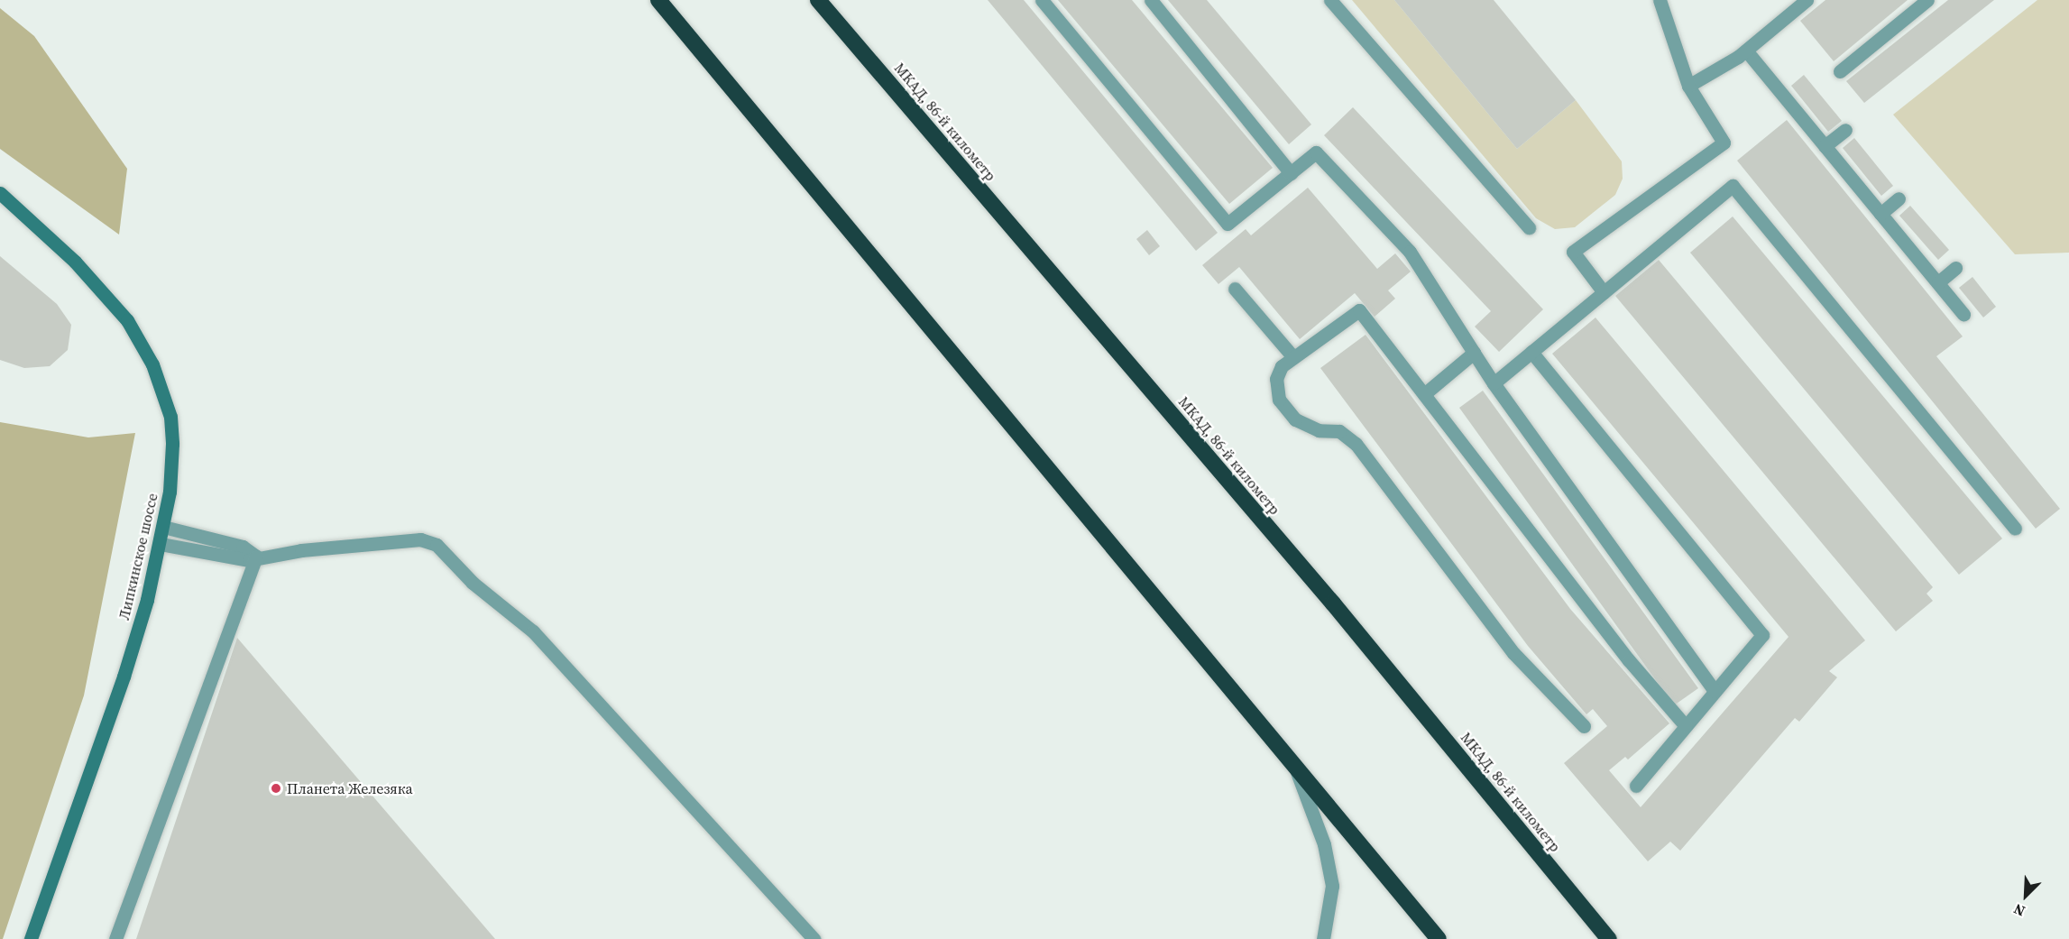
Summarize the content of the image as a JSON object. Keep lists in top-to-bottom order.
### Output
{
  "streets": {
    "highway": ["МКАД, 86-й километр"],
    "street": ["Липкинское шоссе"]
  },
  "places": ["Планета Железяка"],
  "north": "bottom left"
}
